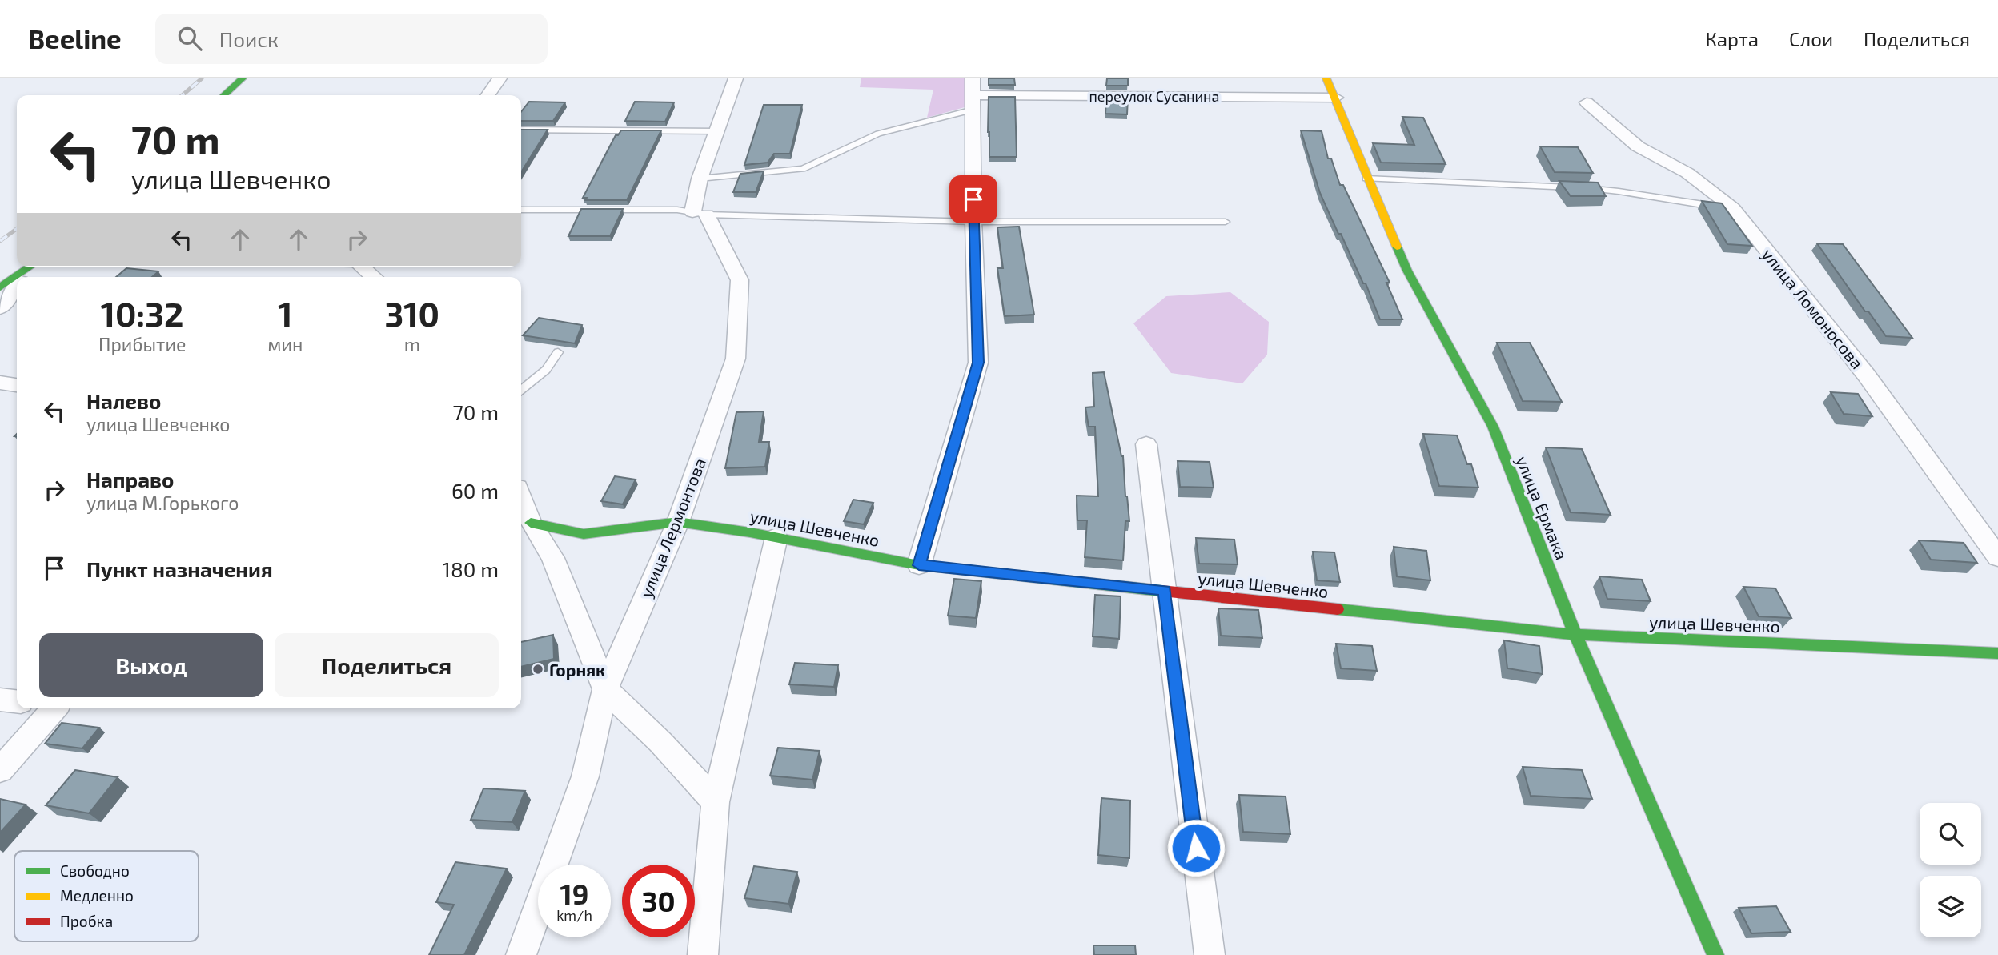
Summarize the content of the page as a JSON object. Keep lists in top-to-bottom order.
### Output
{
  "streets": {
    "street": [
      "переулок Сусанина",
      "улица Ломоносова",
      "улица Ермака",
      "улица Лермонтова",
      "улица Шевченко"
    ]
  },
  "crossings": [
    ["переулок Сусанина", "улица Ермака"],
    ["улица Ермака", "улица Шевченко"],
    ["улица Лермонтова", "улица Шевченко"]
  ],
  "places": ["Горняк"],
  "legend": ["Свободно", "Медленно", "Пробка"],
  "page": {
    "header": "Beeline",
    "search": "Поиск",
    "nav": ["Карта", "Слои", "Поделиться"],
    "turn": ["70 m", "улица Шевченко"],
    "eta": [
      "10:32",
      "Прибытие",
      "1",
      "мин",
      "310",
      "m"
    ],
    "list": [
      {
        "name": "Налево",
        "note": "улица Шевченко",
        "value": "70 m"
      },
      {
        "name": "Направо",
        "note": "улица М.Горького",
        "value": "60 m"
      },
      {
        "name": "Пункт назначения",
        "value": "180 m"
      }
    ],
    "buttons": ["Выход", "Поделиться"],
    "speed": "19 km/h",
    "limit": "30"
  }
}
